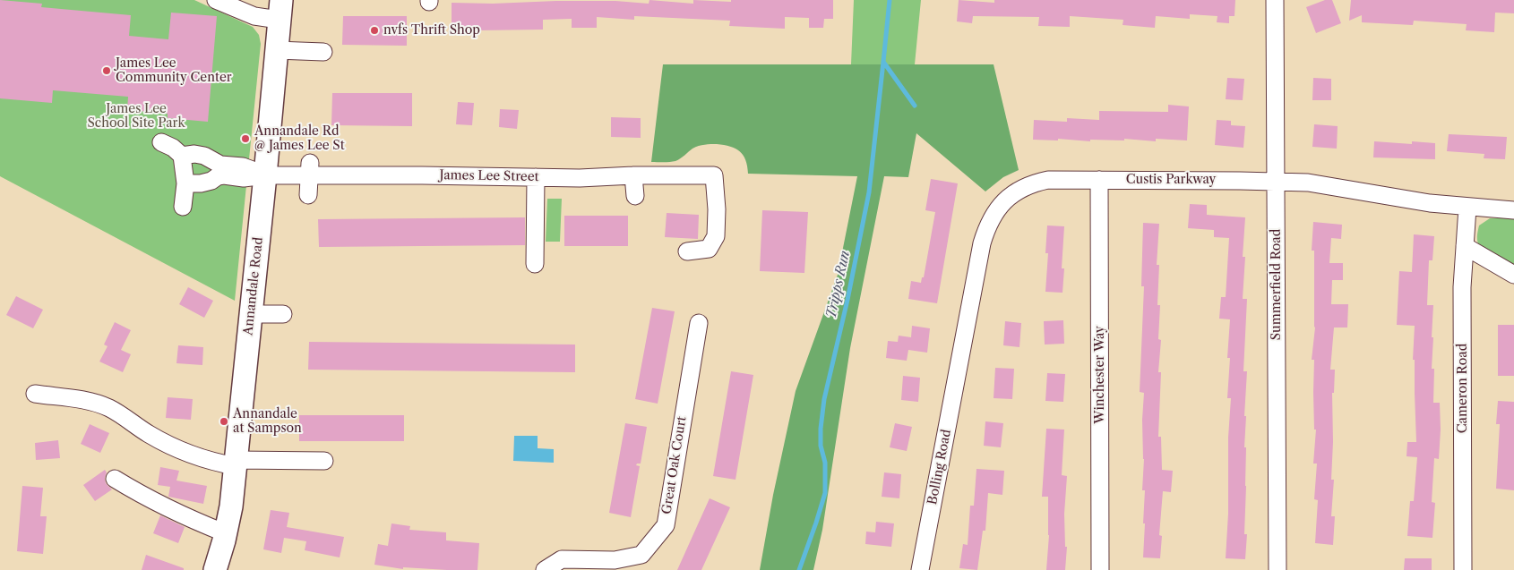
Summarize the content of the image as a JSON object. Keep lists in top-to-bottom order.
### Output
{
  "streets": {
    "main road": ["Annandale Road"],
    "street": [
      "James Lee Street",
      "Custis Parkway",
      "Summerfield Road",
      "Winchester Way",
      "Cameron Road",
      "Great Oak Court",
      "Bolling Road"
    ]
  },
  "crossings": [
    ["James Lee Street", "Annandale Road"],
    ["Custis Parkway", "Summerfield Road"],
    ["Custis Parkway", "Winchester Way"],
    ["Custis Parkway", "Cameron Road"],
    ["Custis Parkway", "Bolling Road"]
  ],
  "water": ["Tripps Run"],
  "parks": ["James Lee School Site Park"],
  "places": [
    "nvfs Thrift Shop",
    "James Lee Community Center",
    "Annandale Rd @ James Lee St",
    "Annandale at Sampson"
  ]
}
